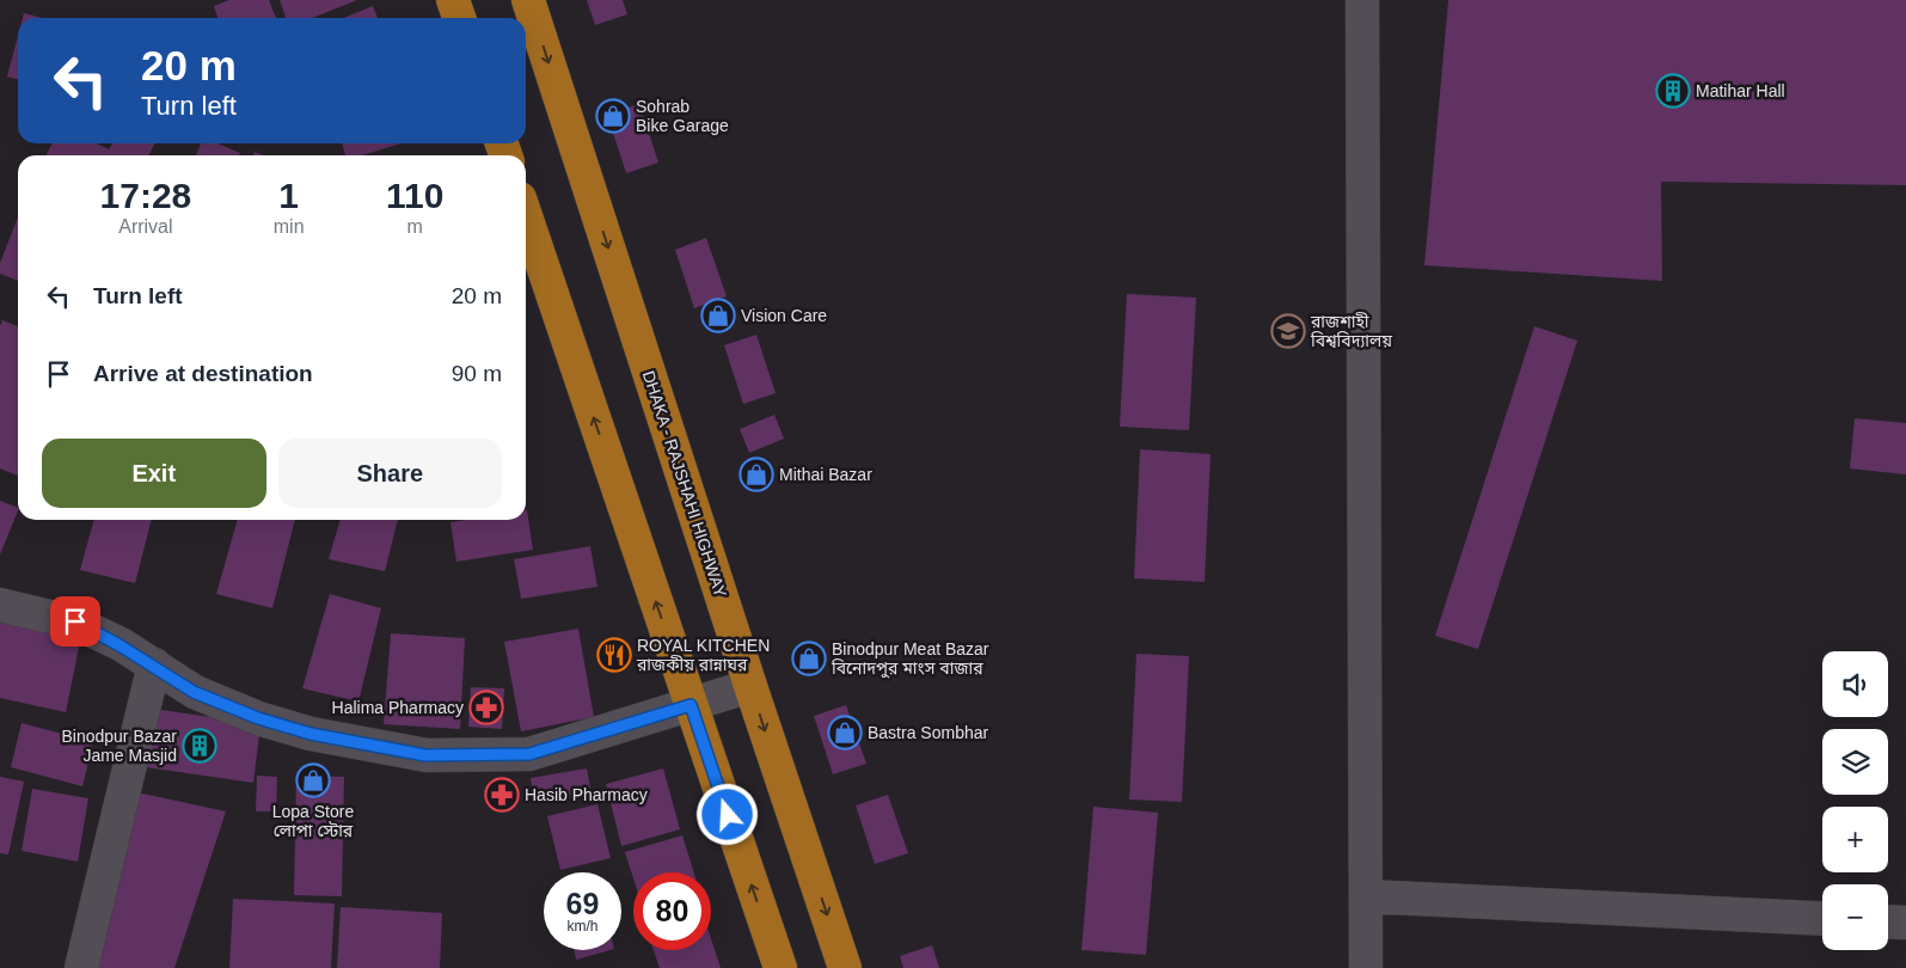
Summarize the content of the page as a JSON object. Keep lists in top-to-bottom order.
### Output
{
  "streets": {
    "highway": ["DHAKA - RAJSHAHI HIGHWAY"]
  },
  "places": {
    "building": ["Matihar Hall", "Binodpur Bazar Jame Masjid"],
    "shop": [
      "Sohrab Bike Garage",
      "Vision Care",
      "Mithai Bazar",
      "Binodpur Meat Bazar বিনোদপুর মাংস বাজার",
      "Bastra Sombhar",
      "Lopa Store লোপা স্টোর"
    ],
    "school or university": ["রাজশাহী বিশ্ববিদ্যালয়"],
    "restaurant": ["ROYAL KITCHEN রাজকীয় রান্নাঘর"],
    "pharmacy": ["Halima Pharmacy", "Hasib Pharmacy"]
  },
  "page": {
    "turn": ["20 m", "Turn left"],
    "eta": [
      "17:28",
      "Arrival",
      "1",
      "min",
      "110",
      "m"
    ],
    "list": [
      {
        "name": "Turn left",
        "value": "20 m"
      },
      {
        "name": "Arrive at destination",
        "value": "90 m"
      }
    ],
    "buttons": ["Exit", "Share"],
    "map_buttons": ["+", "−"],
    "speed": "69 km/h",
    "limit": "80"
  }
}
